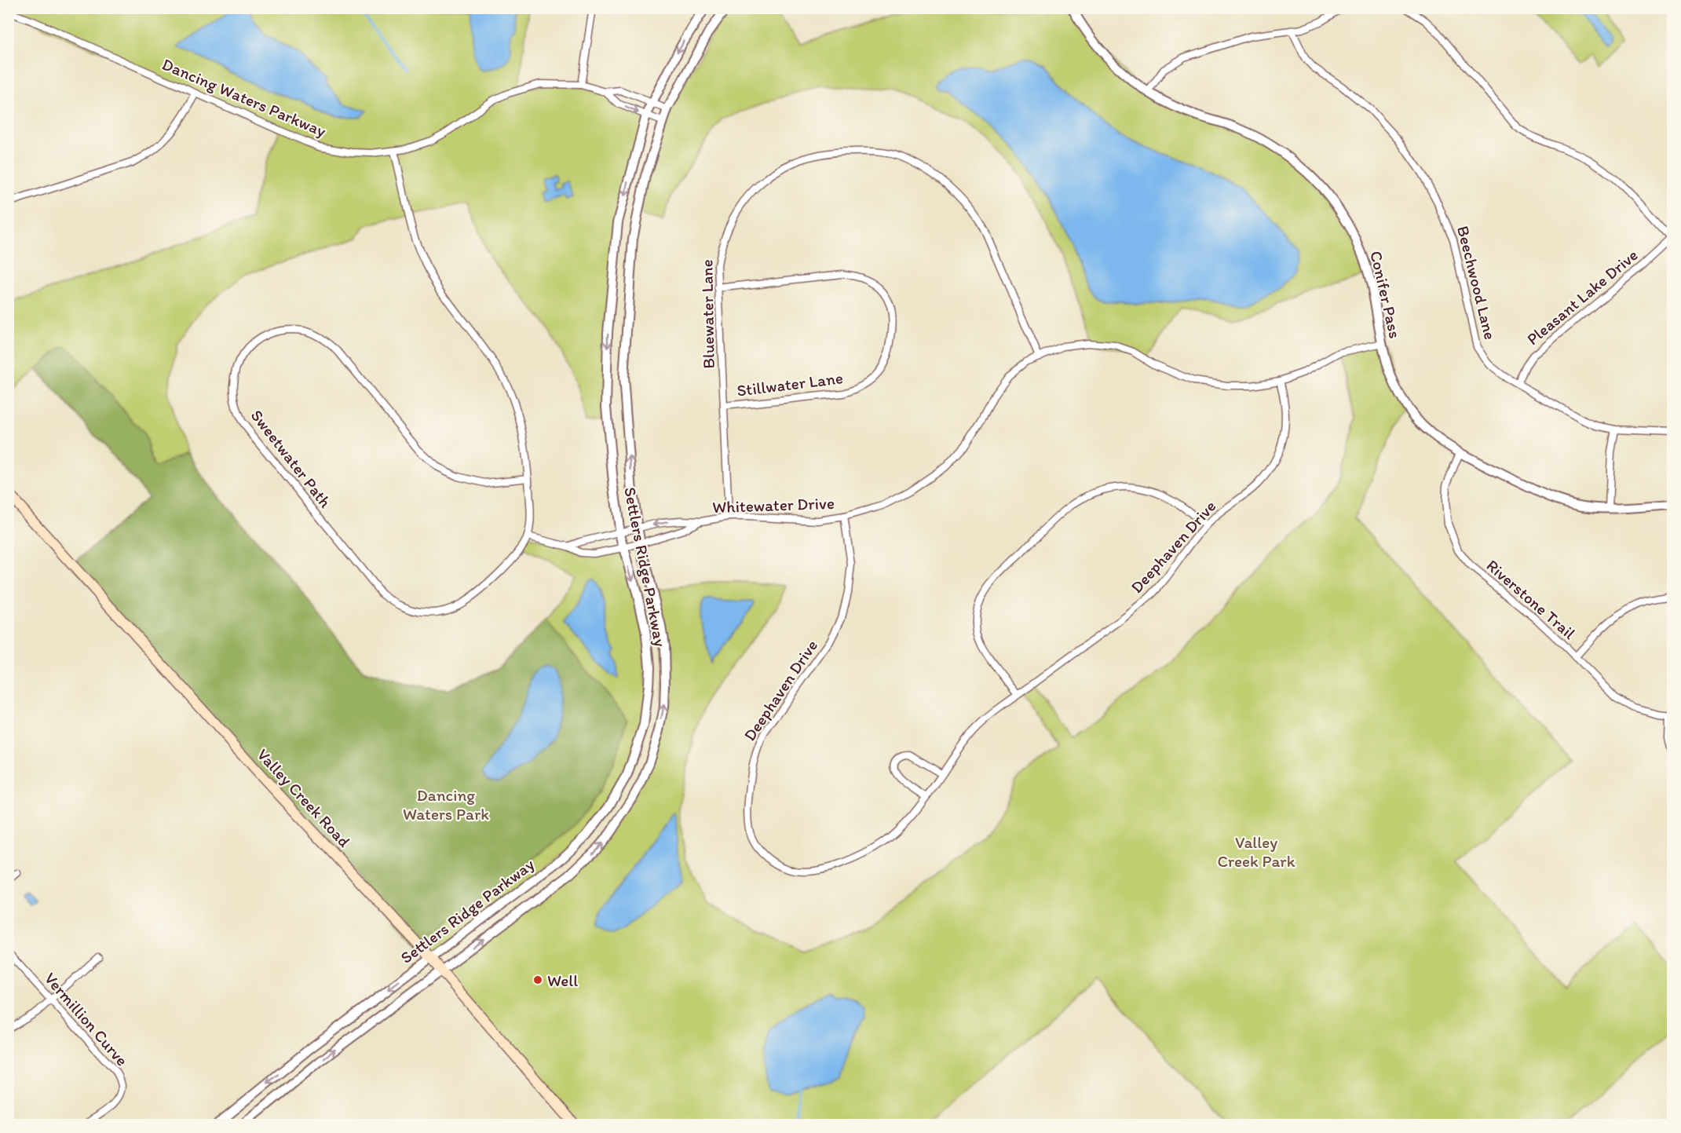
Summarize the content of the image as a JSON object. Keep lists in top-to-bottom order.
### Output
{
  "streets": {
    "main road": ["Valley Creek Road"],
    "street": [
      "Dancing Waters Parkway",
      "Beechwood Lane",
      "Conifer Pass",
      "Pleasant Lake Drive",
      "Bluewater Lane",
      "Stillwater Lane",
      "Sweetwater Path",
      "Whitewater Drive",
      "Deephaven Drive",
      "Settlers Ridge Parkway",
      "Riverstone Trail",
      "Vermillion Curve"
    ]
  },
  "crossings": [
    ["Dancing Waters Parkway", "Sweetwater Path"],
    ["Dancing Waters Parkway", "Settlers Ridge Parkway"],
    ["Beechwood Lane", "Pleasant Lake Drive"],
    ["Conifer Pass", "Whitewater Drive"],
    ["Conifer Pass", "Riverstone Trail"],
    ["Bluewater Lane", "Stillwater Lane"],
    ["Bluewater Lane", "Whitewater Drive"],
    ["Sweetwater Path", "Whitewater Drive"],
    ["Whitewater Drive", "Deephaven Drive"],
    ["Whitewater Drive", "Settlers Ridge Parkway"],
    ["Settlers Ridge Parkway", "Valley Creek Road"]
  ],
  "parks": ["Dancing Waters Park", "Valley Creek Park"],
  "places": ["Well"]
}
